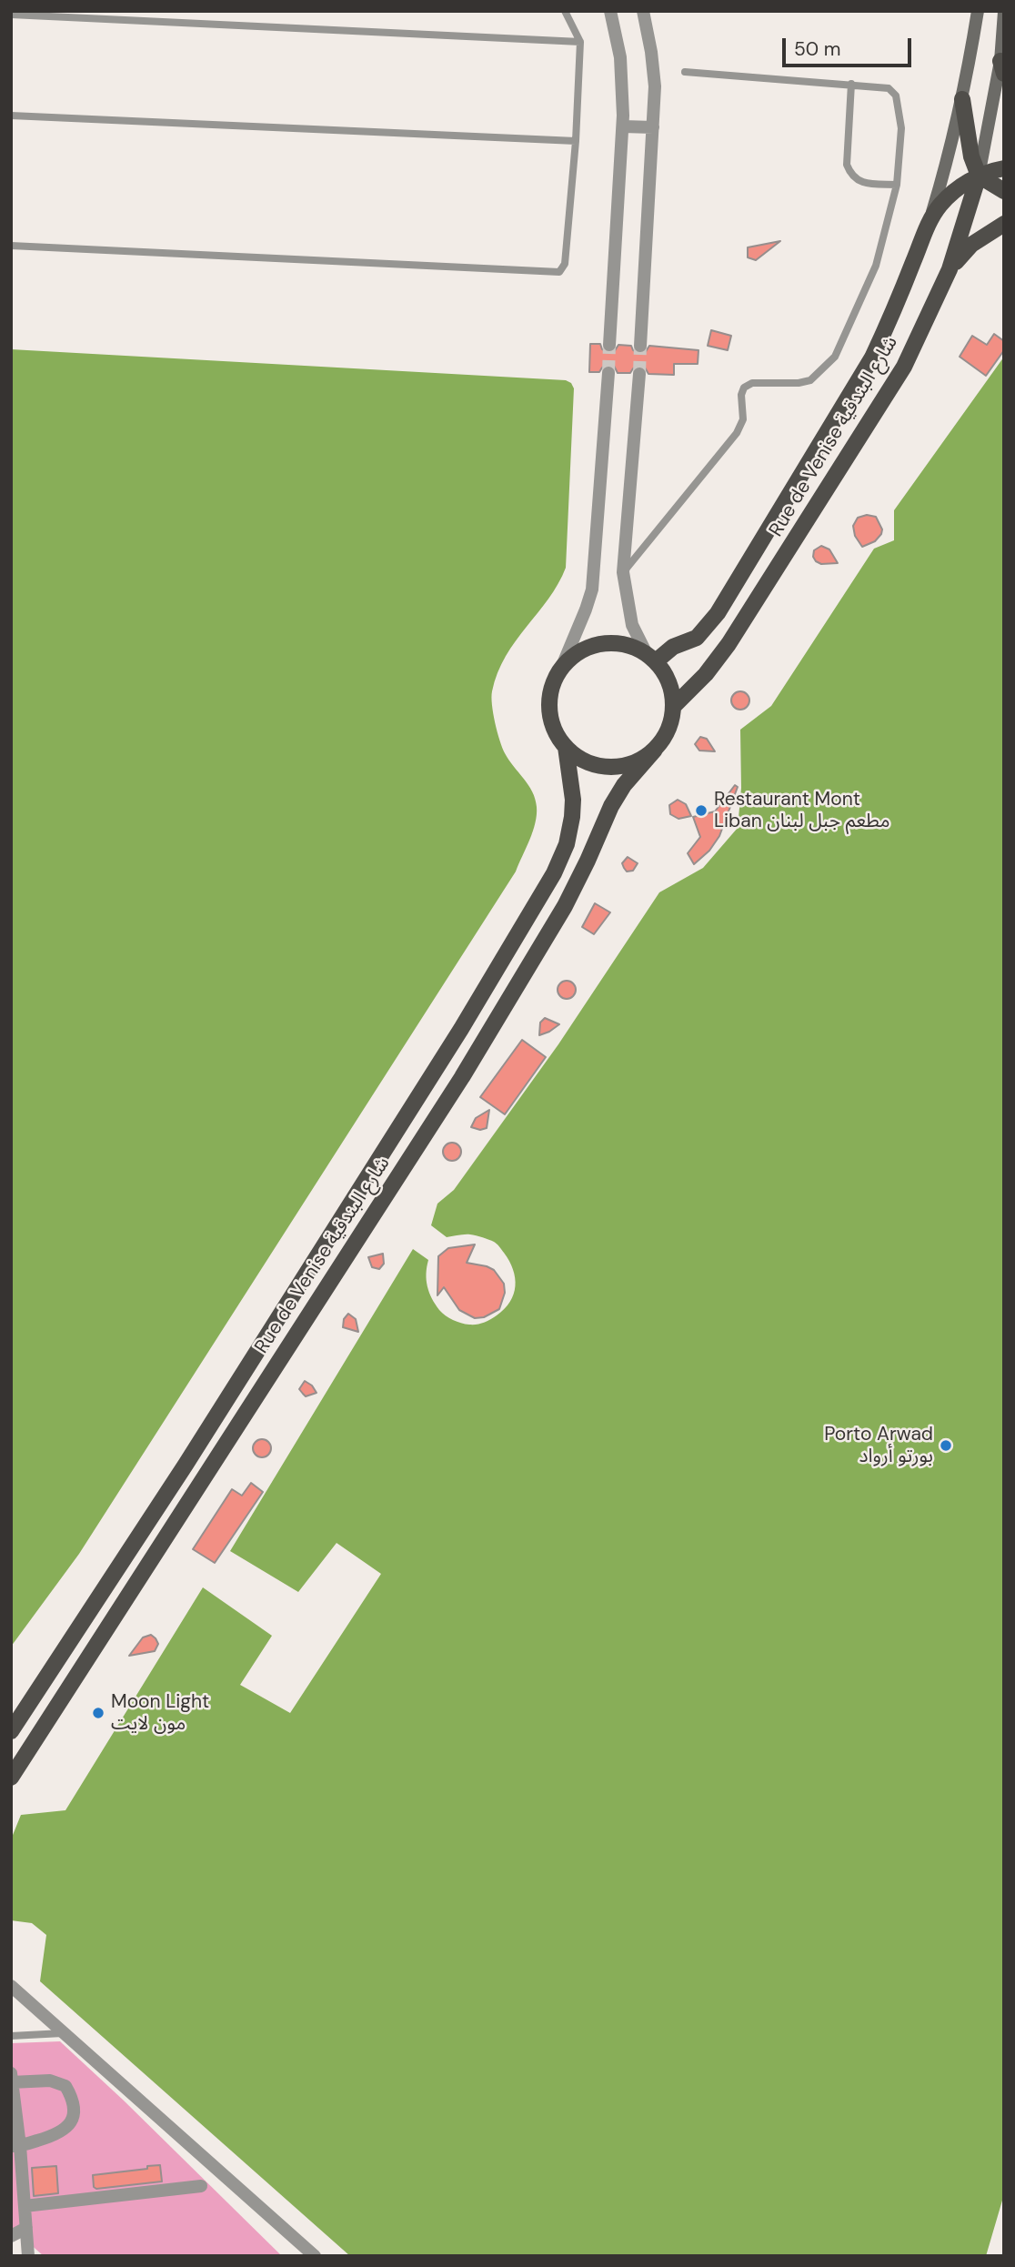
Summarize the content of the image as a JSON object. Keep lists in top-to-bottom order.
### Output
{
  "streets": {
    "main road": ["Rue de Venise شارع البندقية"]
  },
  "places": ["Restaurant Mont Liban مطعم جبل لبنان", "Porto Arwad بورتو أرواد", "Moon Light مون لايت"],
  "scale_bar": "50 m"
}
